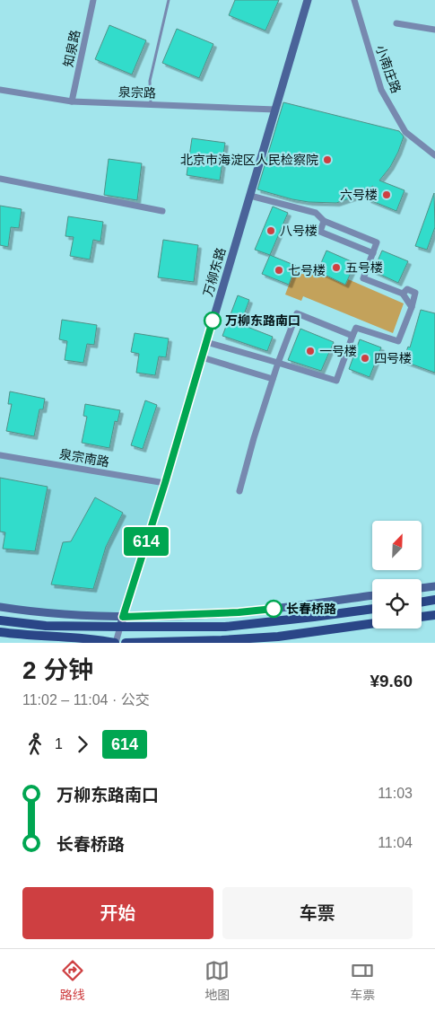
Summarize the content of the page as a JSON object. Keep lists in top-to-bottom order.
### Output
{
  "streets": {
    "street": [
      "知泉路",
      "小南庄路",
      "泉宗路",
      "万柳东路",
      "泉宗南路"
    ]
  },
  "crossings": [
    ["知泉路", "泉宗路"],
    ["泉宗路", "万柳东路"],
    ["万柳东路", "泉宗南路"]
  ],
  "places": [
    "北京市海淀区人民检察院",
    "六号楼",
    "八号楼",
    "五号楼",
    "七号楼",
    "万柳东路南口",
    "一号楼",
    "四号楼",
    "长春桥路"
  ],
  "lines": ["bus line 614"],
  "north": "top right",
  "page": {
    "on_map": "614",
    "heading": ["2 分钟", "11:02 – 11:04 · 公交", "¥9.60"],
    "legs": ["1", "614"],
    "list": [
      {
        "name": "万柳东路南口",
        "value": "11:03"
      },
      {
        "name": "长春桥路",
        "value": "11:04"
      }
    ],
    "buttons": ["开始", "车票"],
    "tabs": ["路线", "地图", "车票"]
  }
}
